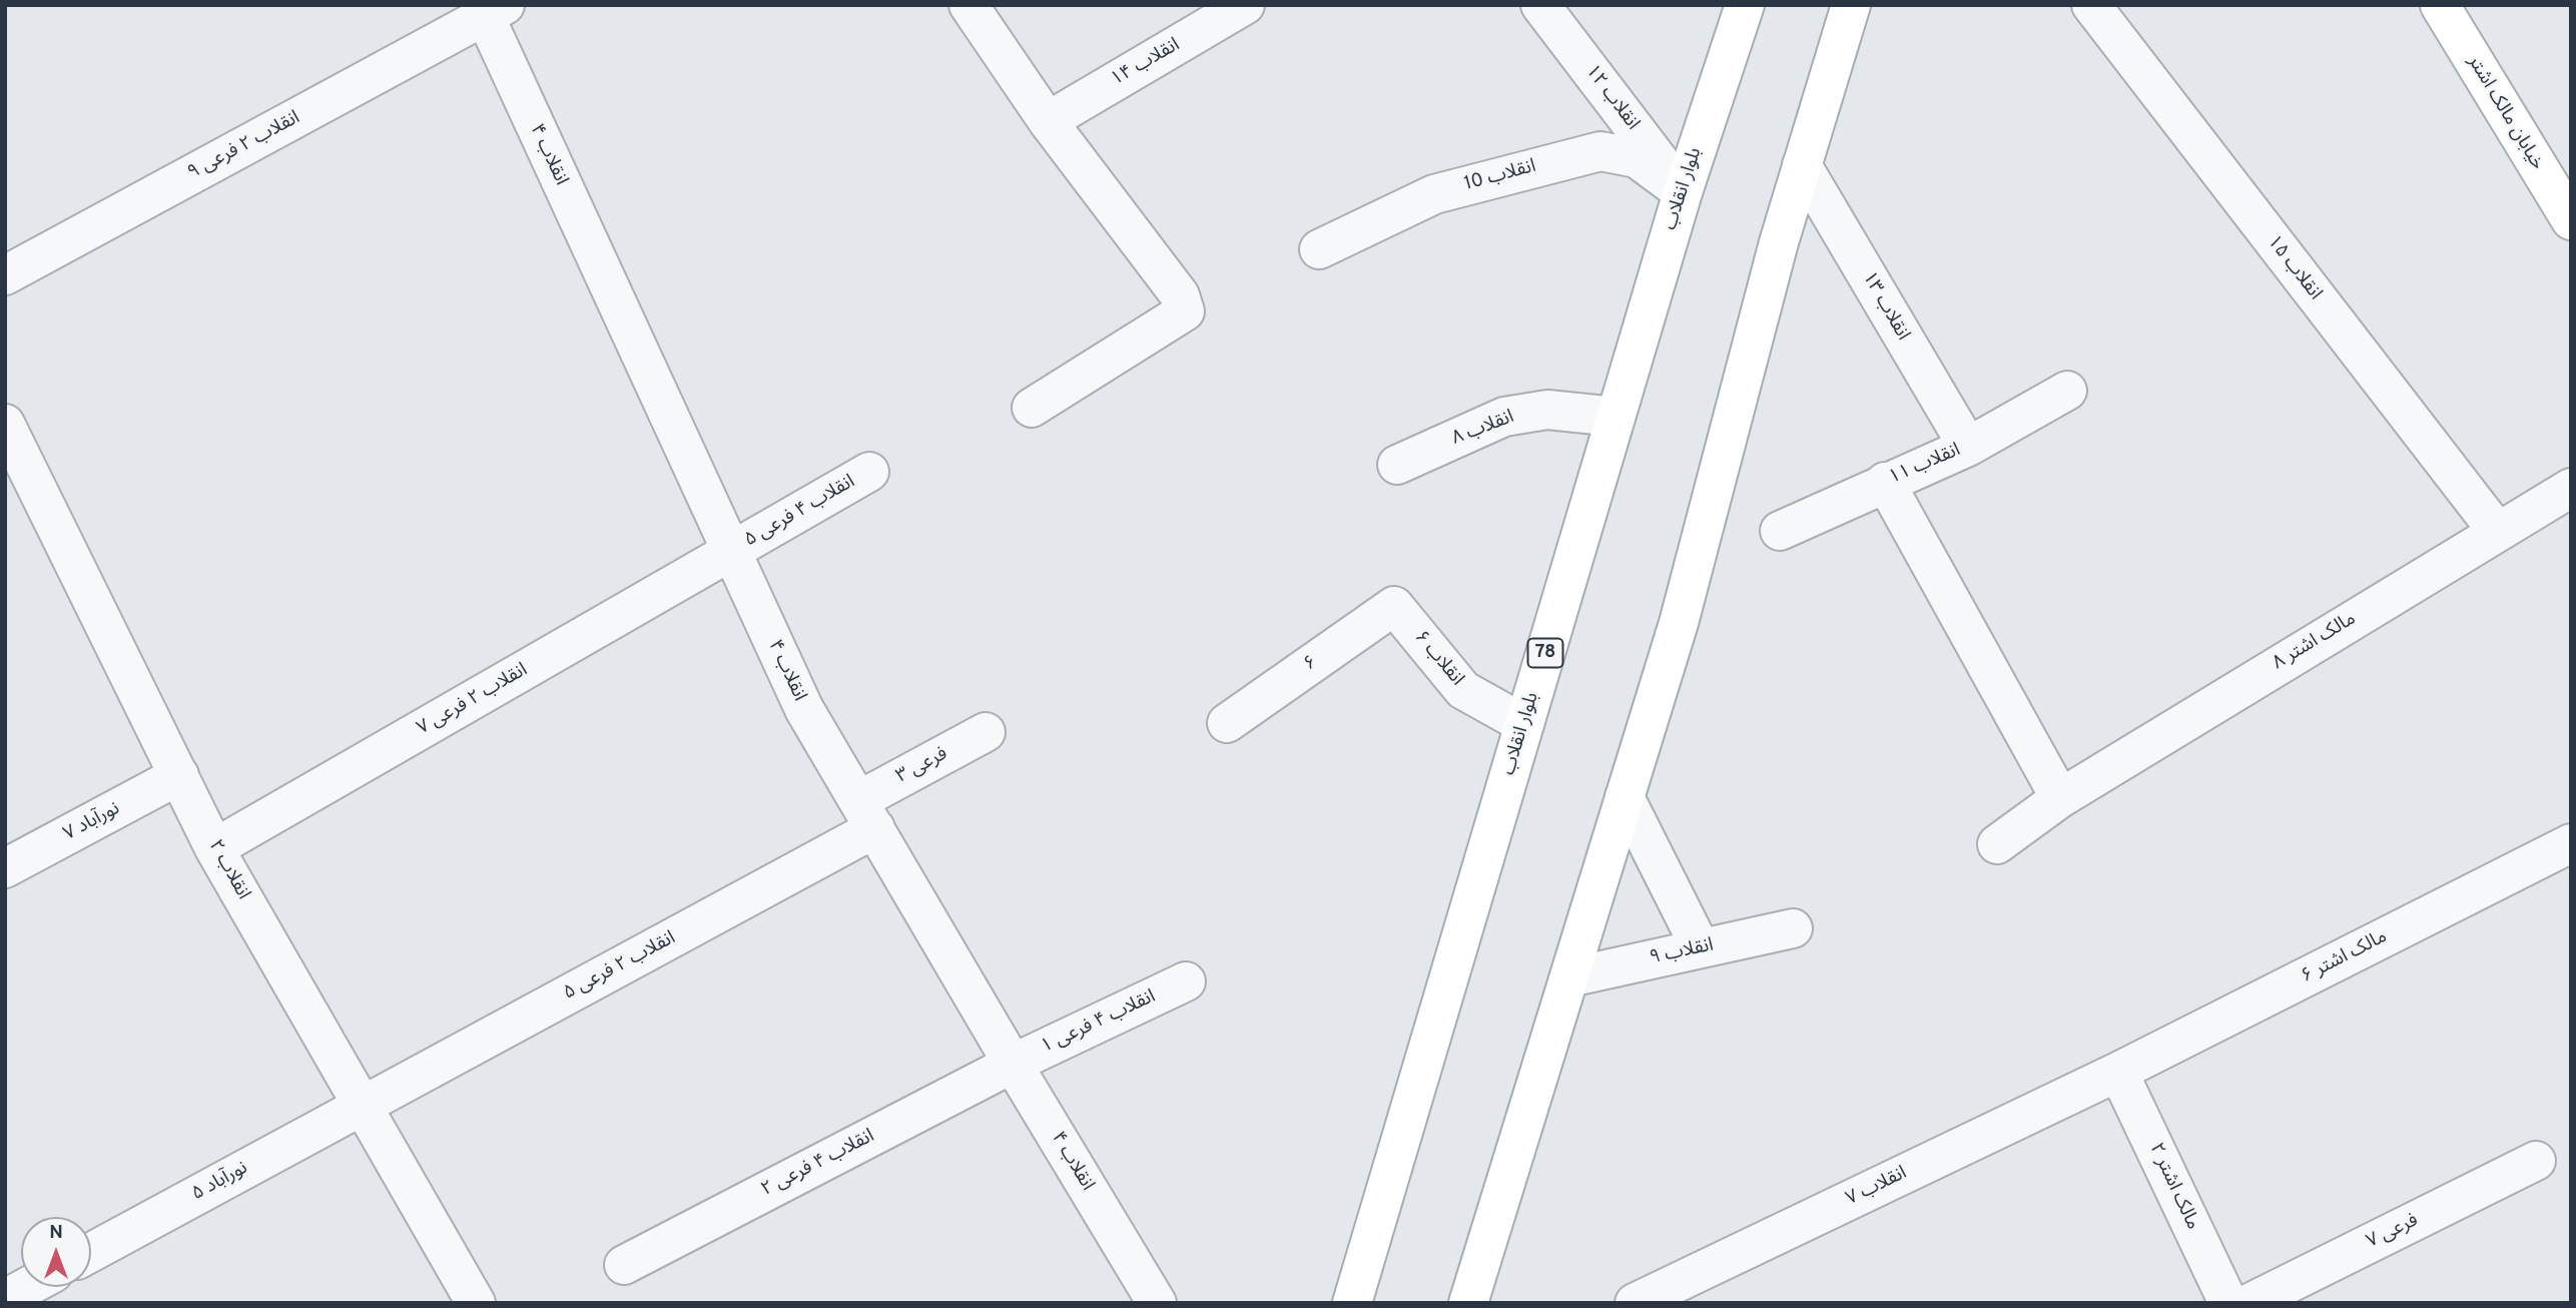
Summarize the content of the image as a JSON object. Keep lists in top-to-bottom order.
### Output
{
  "streets": {
    "main road": ["خیابان مالک اشتر", "بلوار انقلاب", "78"],
    "street": [
      "انقلاب ۱۴",
      "انقلاب ۱۲",
      "انقلاب ۲ فرعی ۹",
      "انقلاب ۴",
      "انقلاب 10",
      "انقلاب ۱۵",
      "انقلاب ۱۳",
      "انقلاب ۸",
      "انقلاب ۱۱",
      "انقلاب ۴ فرعی ۵",
      "مالک اشتر ۸",
      "انقلاب ۶",
      "۶",
      "انقلاب ۲ فرعی ۷",
      "فرعی ۳",
      "نورآباد ۷",
      "انقلاب ۲",
      "انقلاب ۹",
      "مالک اشتر ۶",
      "انقلاب ۲ فرعی ۵",
      "انقلاب ۴ فرعی ۱",
      "انقلاب ۴ فرعی ۲",
      "نورآباد ۵",
      "انقلاب ۷",
      "مالک اشتر ۲",
      "فرعی ۷"
    ]
  },
  "crossings": [
    ["انقلاب ۱۲", "انقلاب 10"],
    ["انقلاب ۱۲", "بلوار انقلاب"],
    ["انقلاب ۲ فرعی ۹", "انقلاب ۴"],
    ["انقلاب ۴", "انقلاب ۴ فرعی ۵"],
    ["انقلاب ۴", "انقلاب ۲ فرعی ۷"],
    ["انقلاب ۴", "فرعی ۳"],
    ["انقلاب ۴", "انقلاب ۲ فرعی ۵"],
    ["انقلاب ۴", "انقلاب ۴ فرعی ۱"],
    ["انقلاب ۴", "انقلاب ۴ فرعی ۲"],
    ["انقلاب 10", "بلوار انقلاب"],
    ["بلوار انقلاب", "انقلاب ۸"],
    ["بلوار انقلاب", "انقلاب ۶"],
    ["انقلاب ۱۵", "مالک اشتر ۸"],
    ["انقلاب ۱۳", "انقلاب ۱۱"],
    ["انقلاب ۴ فرعی ۵", "انقلاب ۲ فرعی ۷"],
    ["انقلاب ۶", "۶"],
    ["انقلاب ۲ فرعی ۷", "انقلاب ۲"],
    ["فرعی ۳", "انقلاب ۲ فرعی ۵"],
    ["نورآباد ۷", "انقلاب ۲"],
    ["انقلاب ۲", "انقلاب ۲ فرعی ۵"],
    ["انقلاب ۲", "نورآباد ۵"],
    ["مالک اشتر ۶", "انقلاب ۷"],
    ["مالک اشتر ۶", "مالک اشتر ۲"],
    ["انقلاب ۲ فرعی ۵", "نورآباد ۵"],
    ["انقلاب ۴ فرعی ۱", "انقلاب ۴ فرعی ۲"],
    ["انقلاب ۷", "مالک اشتر ۲"]
  ],
  "north": "top"
}
